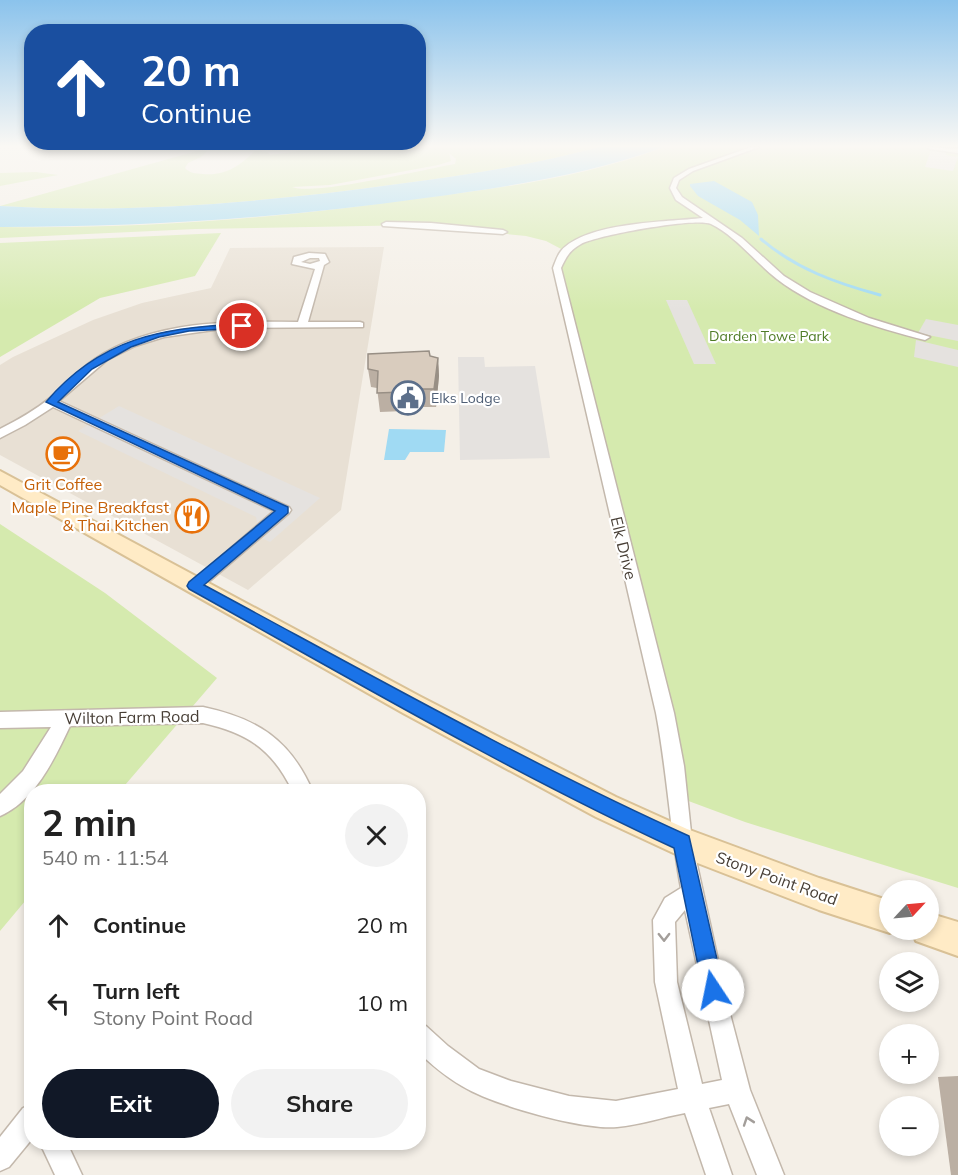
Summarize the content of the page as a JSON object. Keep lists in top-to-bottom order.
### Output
{
  "streets": {
    "main road": ["Stony Point Road"],
    "street": ["Elk Drive", "Wilton Farm Road"]
  },
  "crossings": [
    ["Elk Drive", "Stony Point Road"]
  ],
  "parks": ["Darden Towe Park"],
  "places": {
    "public building": ["Elks Lodge"],
    "cafe": ["Grit Coffee"],
    "restaurant": ["Maple Pine Breakfast & Thai Kitchen"]
  },
  "north": "top right",
  "page": {
    "turn": ["20 m", "Continue"],
    "heading": ["2 min", "540 m · 11:54"],
    "map_buttons": ["+", "−"],
    "list": [
      {
        "name": "Continue",
        "value": "20 m"
      },
      {
        "name": "Turn left",
        "note": "Stony Point Road",
        "value": "10 m"
      }
    ],
    "buttons": ["Exit", "Share"]
  }
}
